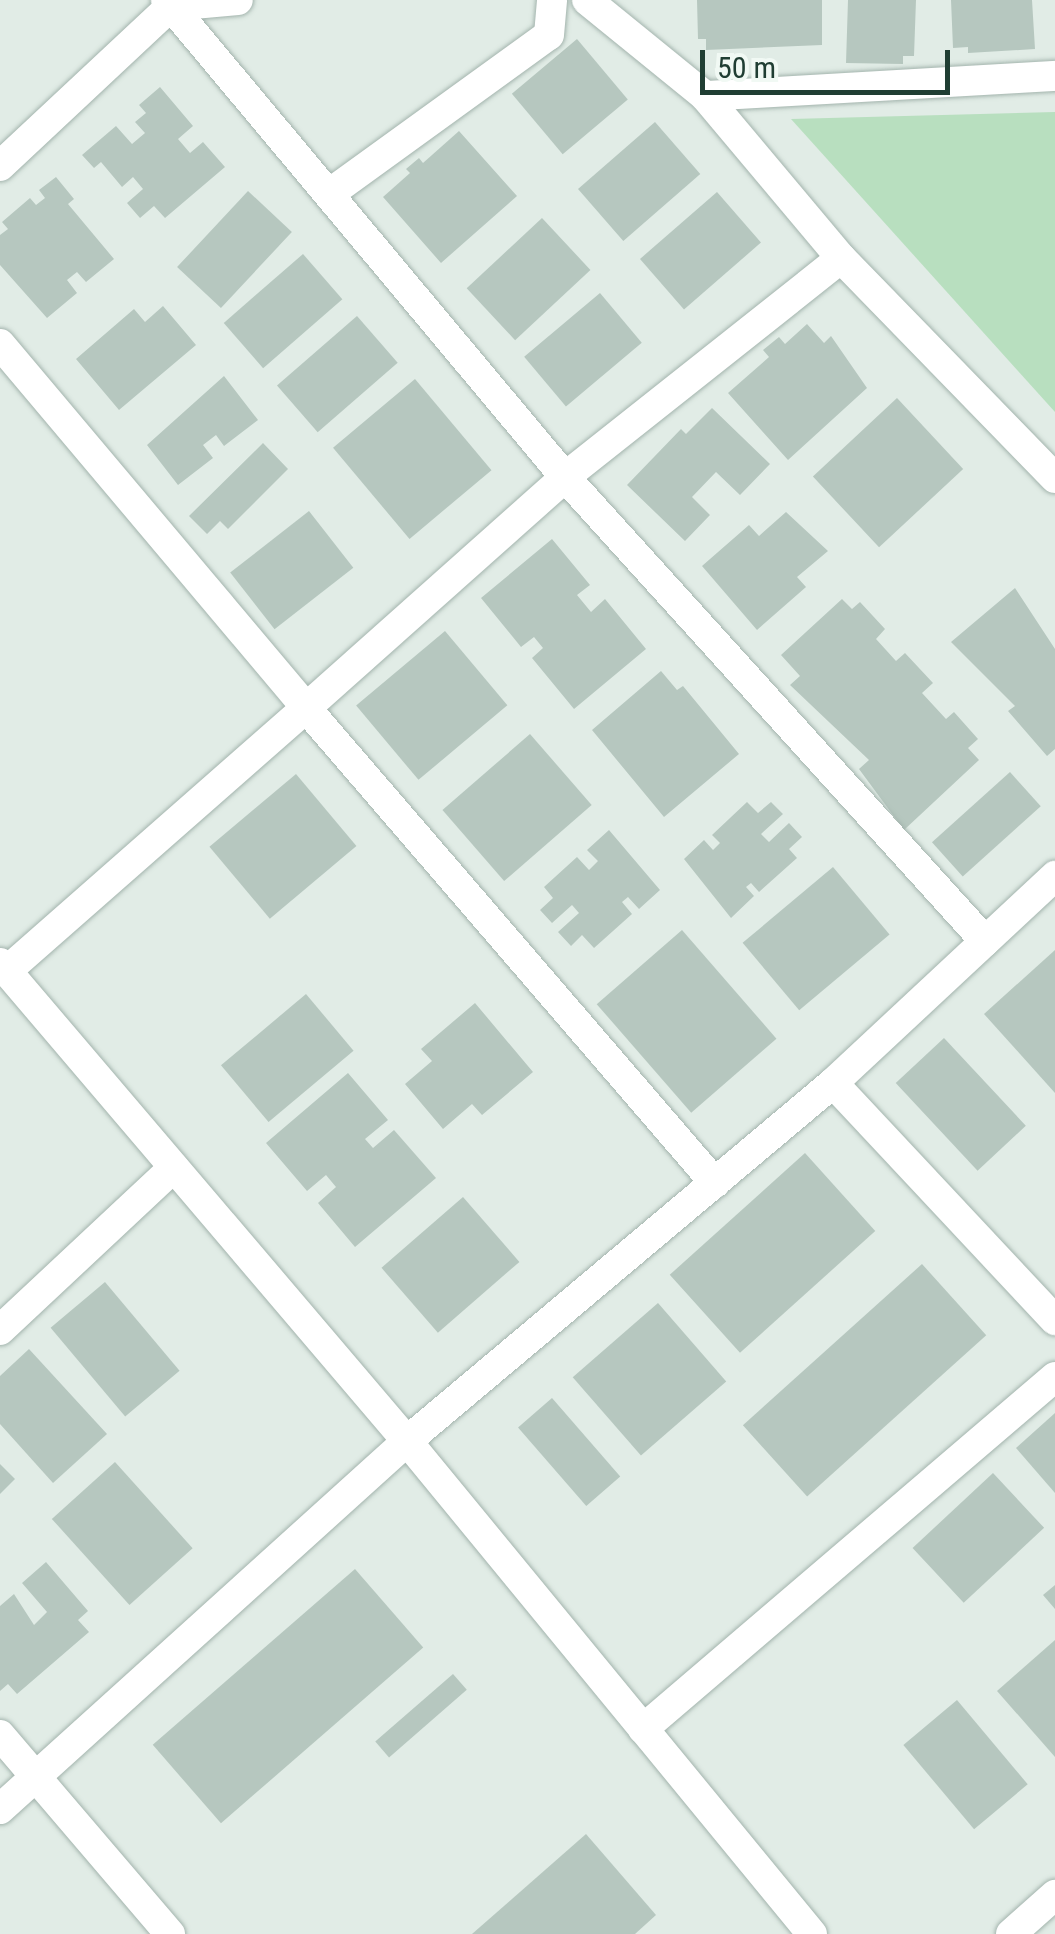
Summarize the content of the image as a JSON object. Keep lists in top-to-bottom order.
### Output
{
  "scale_bar": "50 m"
}
